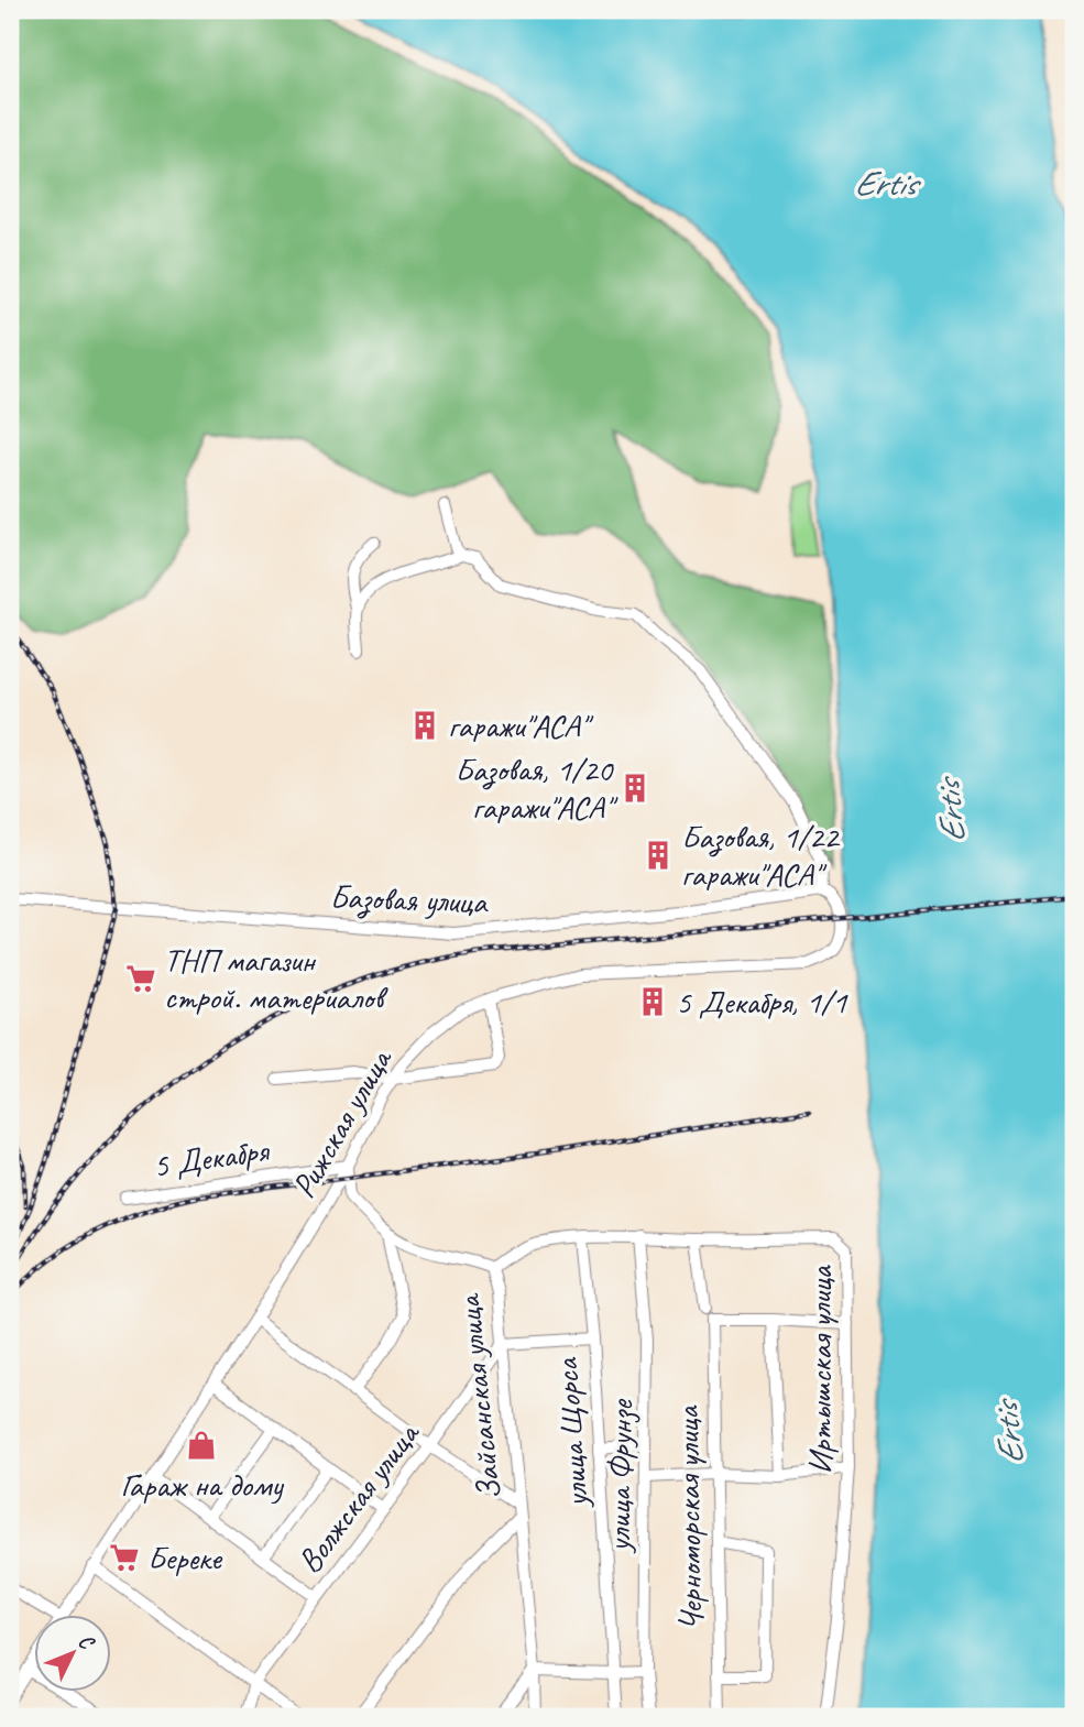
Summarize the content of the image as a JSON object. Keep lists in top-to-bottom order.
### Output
{
  "streets": {
    "street": [
      "Базовая улица",
      "Рижская улица",
      "5 Декабря",
      "Иртышская улица",
      "Зайсанская улица",
      "улица Щорса",
      "улица Фрунзе",
      "Волжская улица",
      "Черноморская улица"
    ]
  },
  "crossings": [
    ["Базовая улица", "Рижская улица"],
    ["Рижская улица", "5 Декабря"],
    ["Рижская улица", "Зайсанская улица"],
    ["5 Декабря", "Зайсанская улица"],
    ["Иртышская улица", "Зайсанская улица"],
    ["Иртышская улица", "улица Щорса"],
    ["Иртышская улица", "улица Фрунзе"],
    ["Зайсанская улица", "Волжская улица"]
  ],
  "water": ["Ertis"],
  "places": {
    "building": [
      "гаражи\"ACА\"",
      "Базовая, 1/20 гаражи\"ACА\"",
      "Базовая, 1/22 гаражи\"ACА\"",
      "5 Декабря, 1/1"
    ],
    "supermarket": ["ТНП магазин строй. материалов", "Береке"],
    "shop": ["Гараж на дому"]
  },
  "north": "top right"
}
